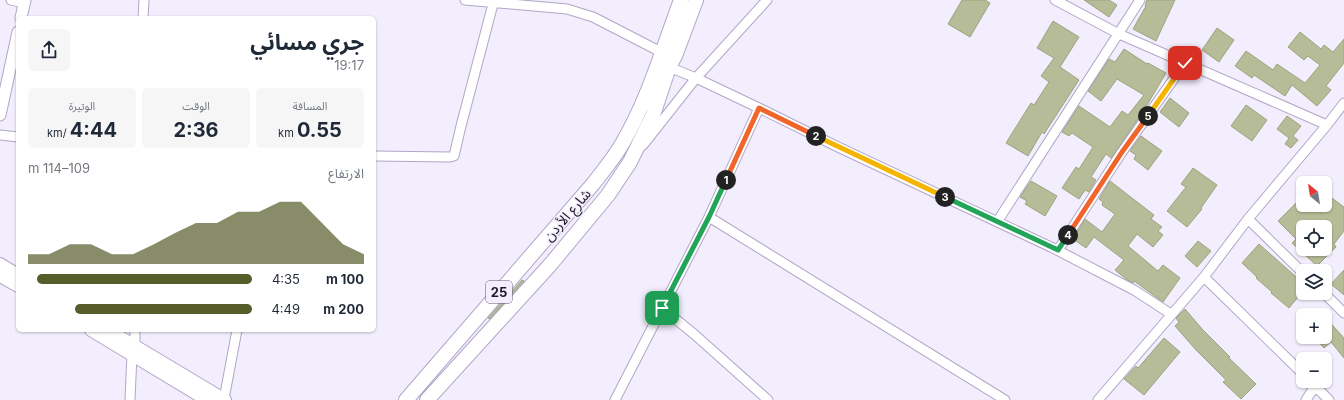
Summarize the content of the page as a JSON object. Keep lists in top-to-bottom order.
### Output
{
  "streets": {
    "highway": ["شارع الأردن", "25"]
  },
  "north": "top left",
  "page": {
    "heading": ["جري مسائي", "19:17"],
    "stats": [
      ["المسافة", "0.55 km"],
      ["الوقت", "2:36"],
      ["الوتيرة", "4:44 /km"]
    ],
    "pins": [
      "5",
      "2",
      "1",
      "3",
      "4"
    ],
    "chart": ["الارتفاع", "109–114 m"],
    "map_buttons": ["+", "−"],
    "list": [
      {
        "name": "100 m",
        "note": "4:35"
      },
      {
        "name": "200 m",
        "note": "4:49"
      }
    ]
  }
}
